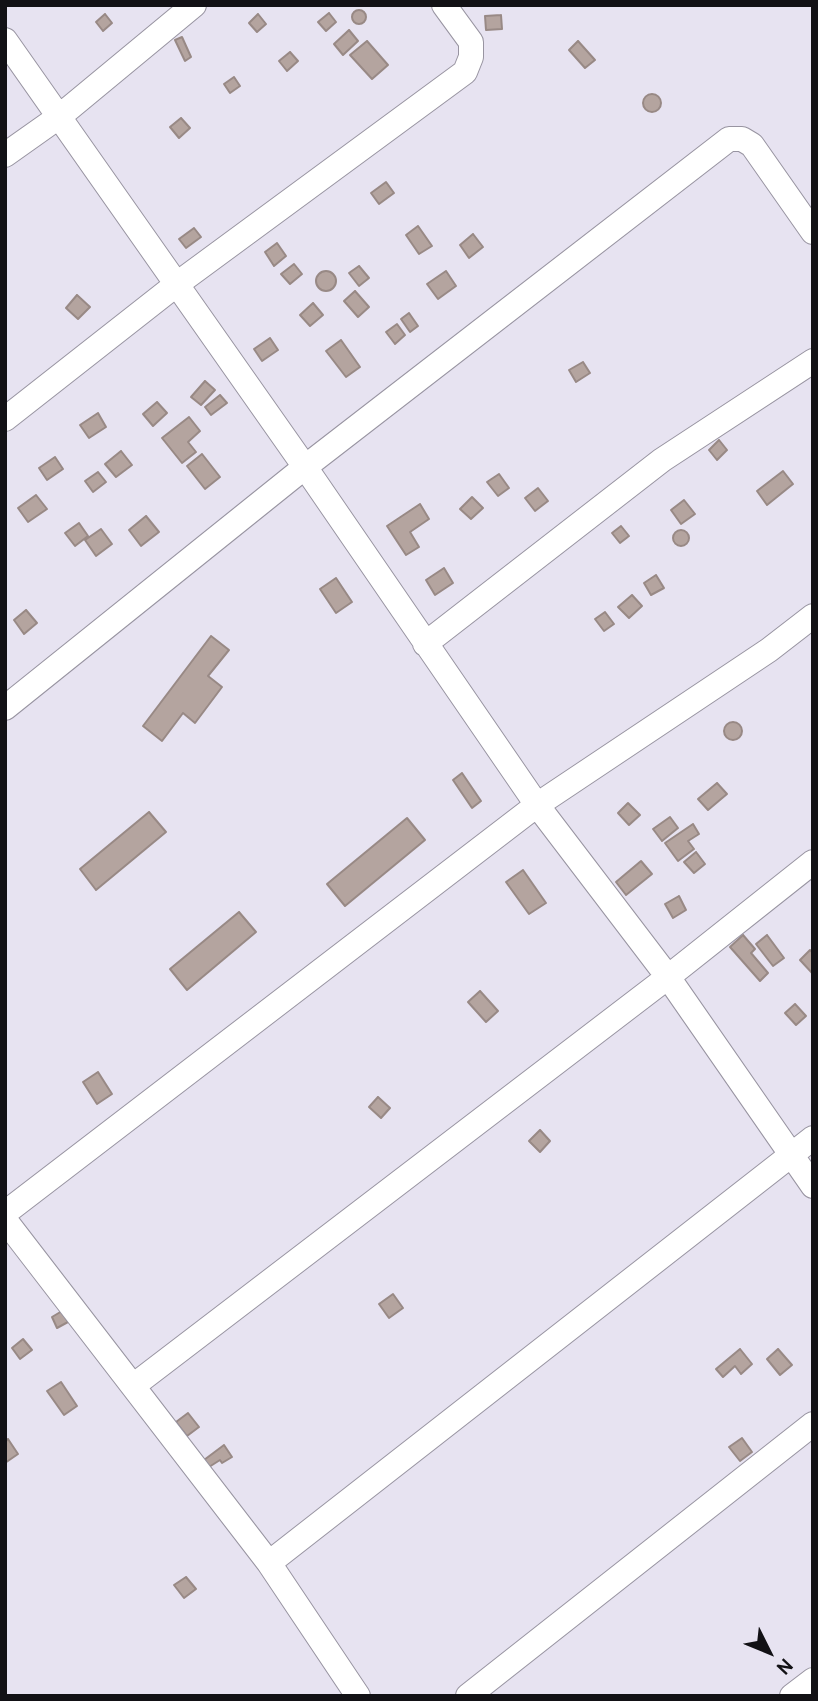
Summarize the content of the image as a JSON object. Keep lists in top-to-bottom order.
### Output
{
  "north": "bottom right"
}
